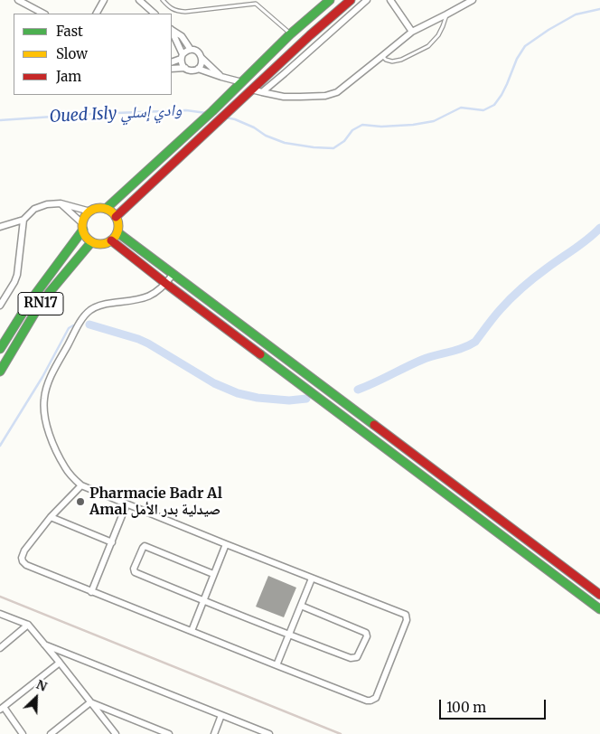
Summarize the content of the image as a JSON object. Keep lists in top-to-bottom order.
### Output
{
  "streets": {
    "main road": ["RN17"]
  },
  "water": ["Oued Isly وادي إسلي"],
  "places": ["Pharmacie Badr Al Amal صيدلية بدر الأمل"],
  "legend": ["Fast", "Slow", "Jam"],
  "scale_bar": "100 m",
  "north": "top right"
}
